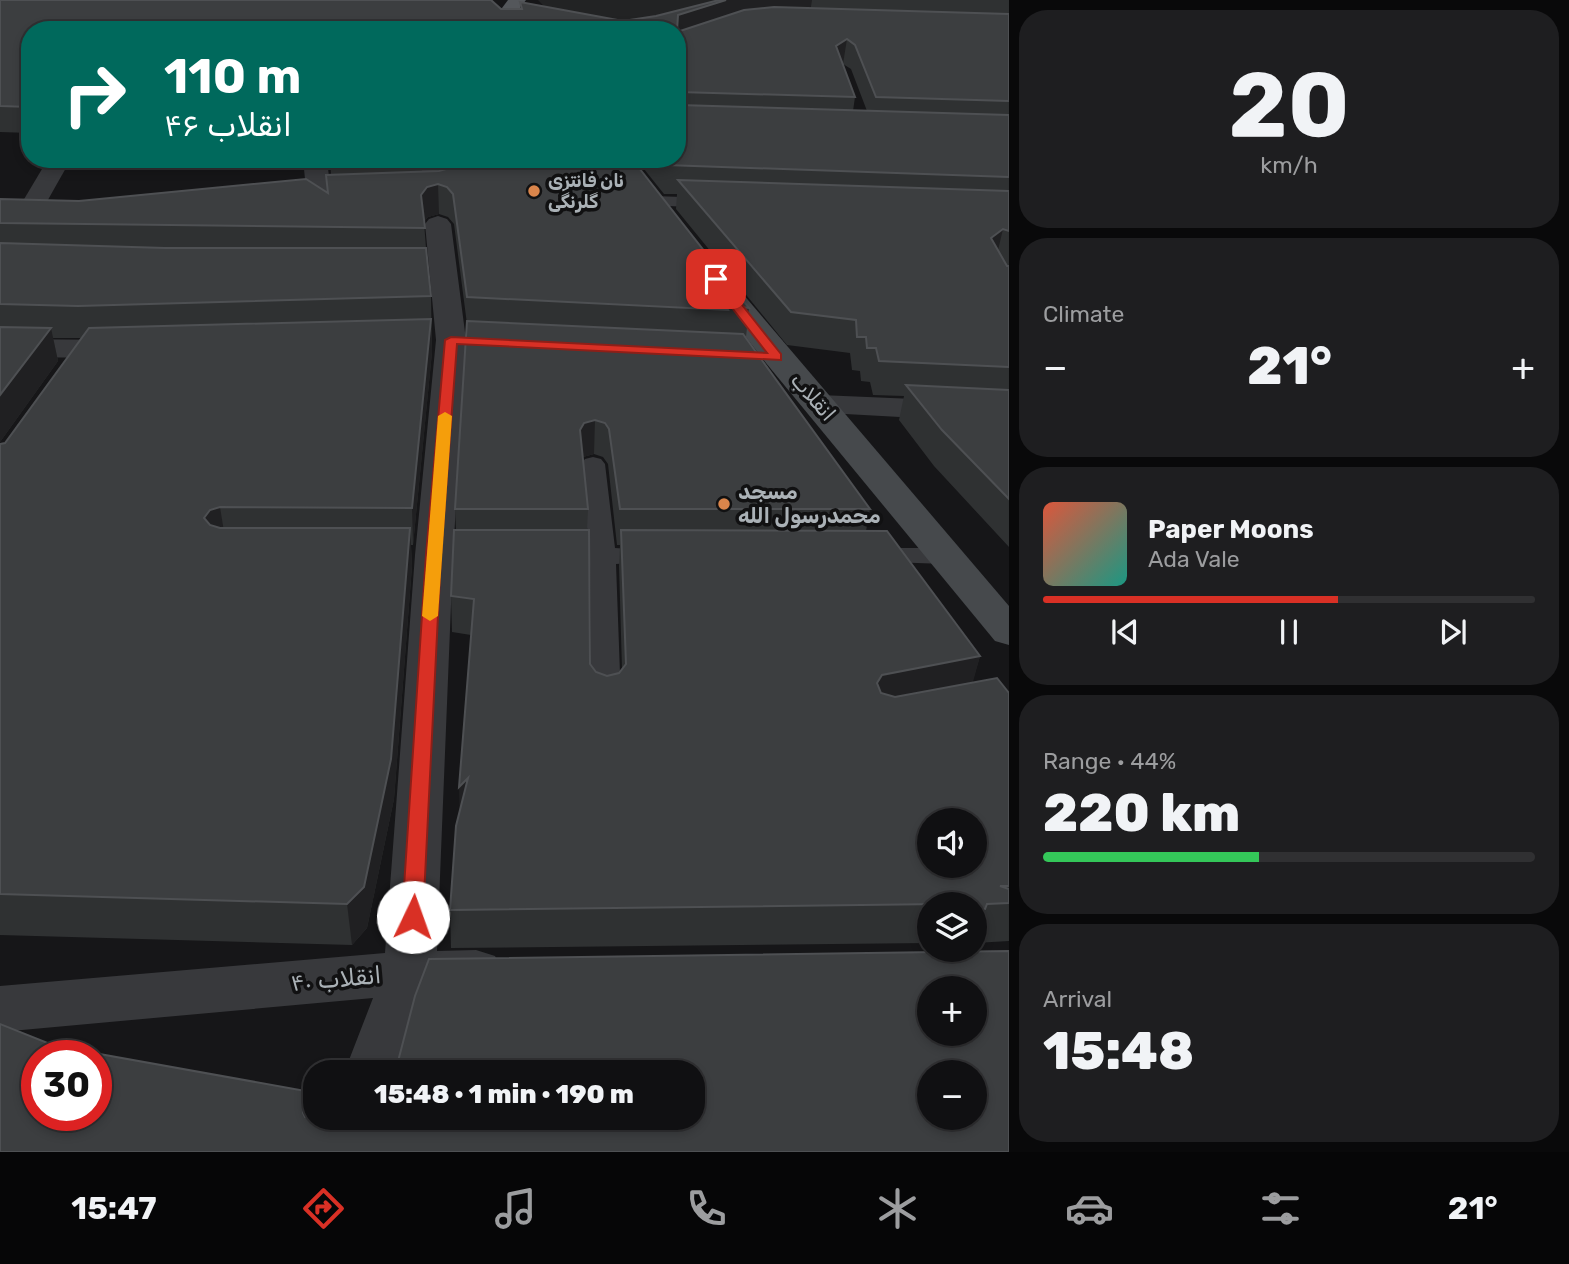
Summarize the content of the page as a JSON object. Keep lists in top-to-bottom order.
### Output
{
  "streets": {
    "main road": ["انقلاب"],
    "street": ["انقلاب ۴۰"]
  },
  "places": ["نان فانتزی گلرنگی", "مسجد محمدرسول الله"],
  "page": {
    "tile": [
      ["20", "km/h"],
      "Climate",
      ["Range · 44%", "220 km"],
      ["Arrival", "15:48"]
    ],
    "turn": ["110 m", "انقلاب ۴۶"],
    "heat": ["−", "21°", "+"],
    "song": ["Paper Moons", "Ada Vale"],
    "map_buttons": ["+", "−"],
    "limit": "30",
    "trip": "15:48 · 1 min · 190 m",
    "tabs": ["15:47", "21°"]
  }
}
